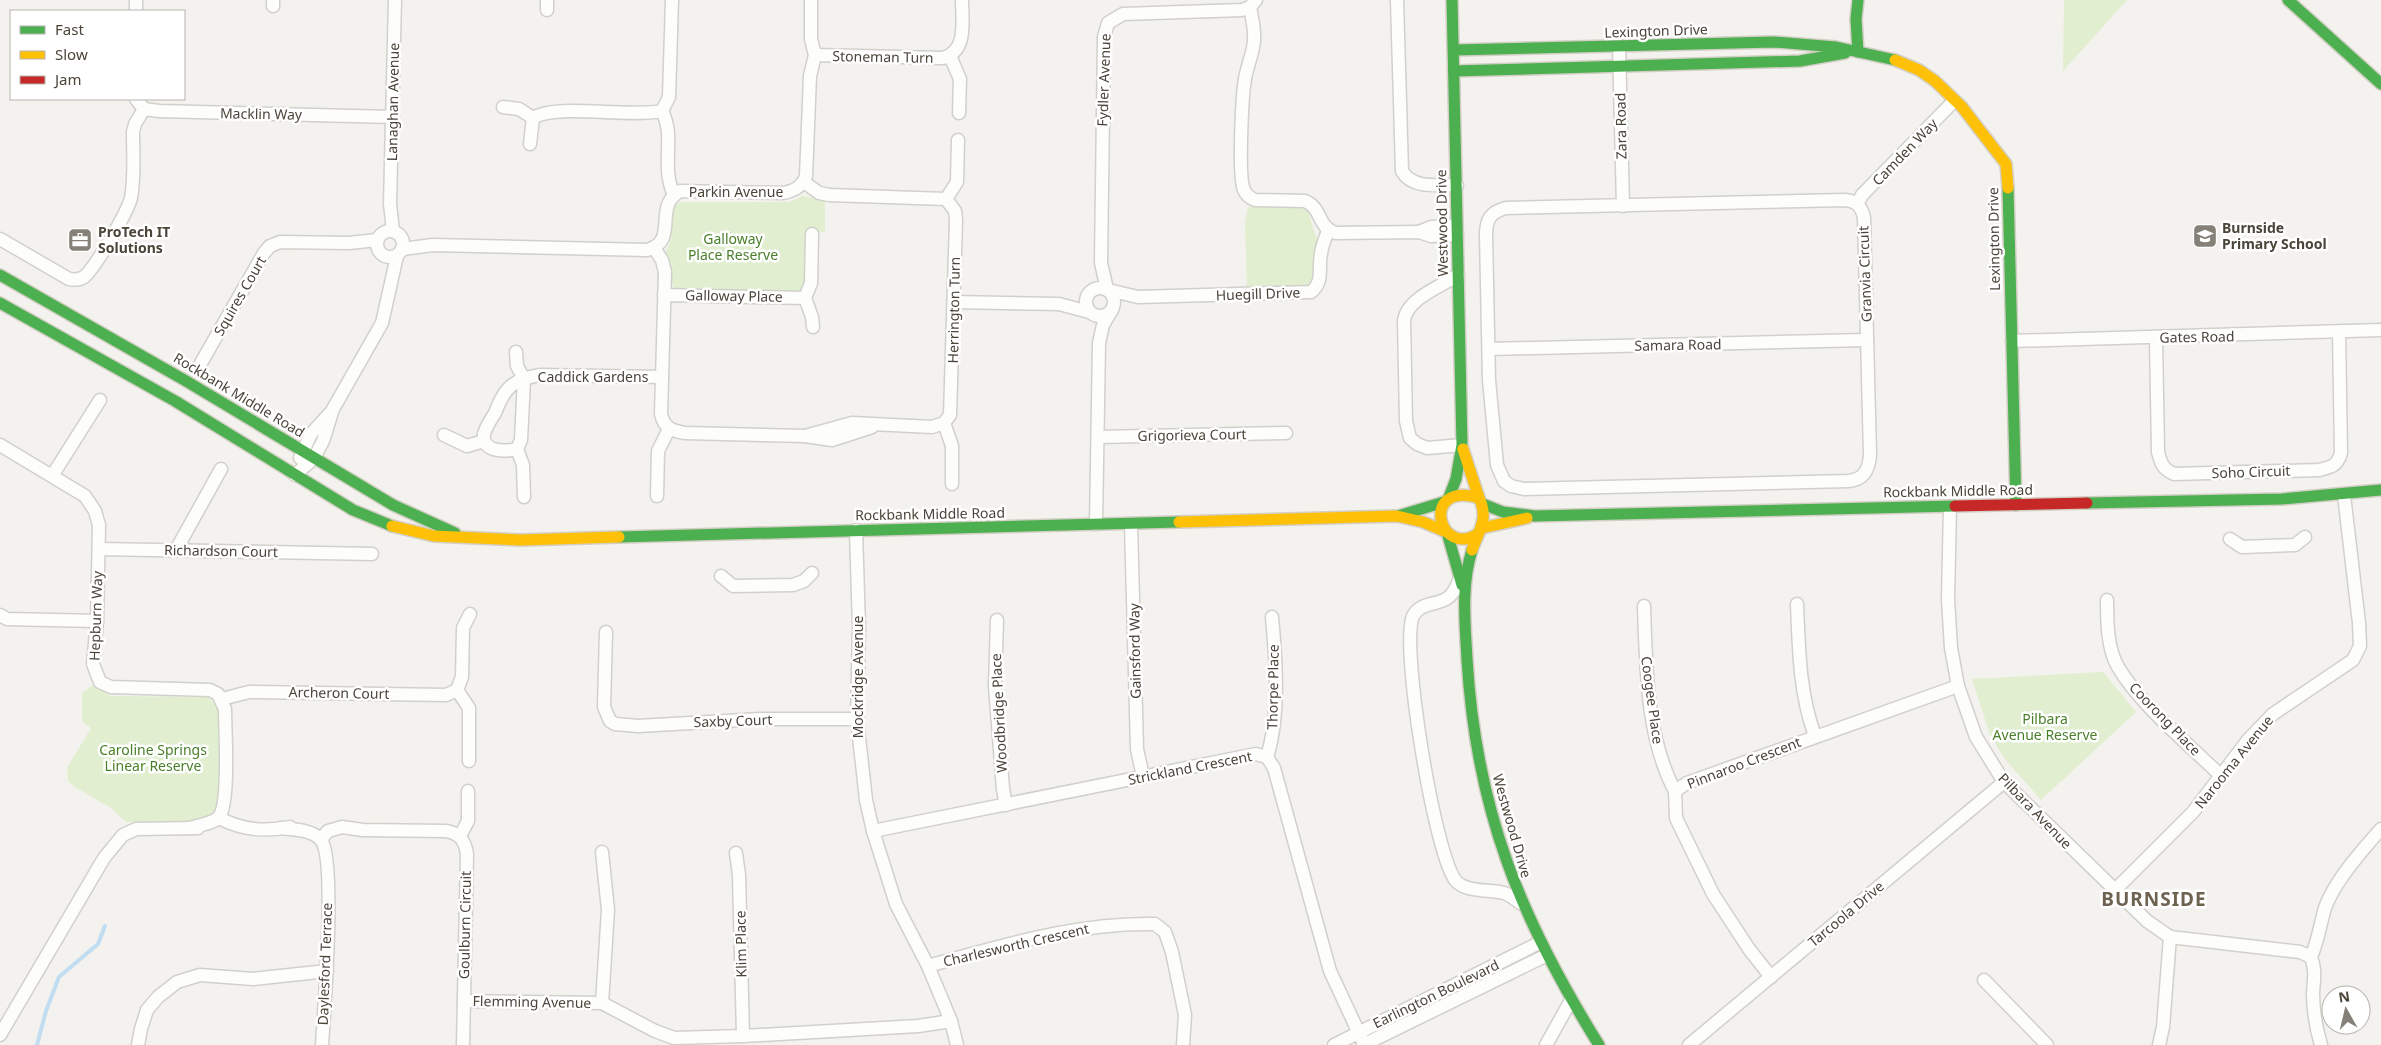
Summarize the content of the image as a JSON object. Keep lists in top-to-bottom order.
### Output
{
  "streets": {
    "street": [
      "Lexington Drive",
      "Stoneman Turn",
      "Fydler Avenue",
      "Lanaghan Avenue",
      "Macklin Way",
      "Zara Road",
      "Camden Way",
      "Parkin Avenue",
      "Westwood Drive",
      "Granvia Circuit",
      "Huegill Drive",
      "Squires Court",
      "Galloway Place",
      "Herrington Turn",
      "Gates Road",
      "Samara Road",
      "Caddick Gardens",
      "Rockbank Middle Road",
      "Grigorieva Court",
      "Soho Circuit",
      "Richardson Court",
      "Hepburn Way",
      "Gainsford Way",
      "Mockridge Avenue",
      "Thorpe Place",
      "Archeron Court",
      "Coogee Place",
      "Woodbridge Place",
      "Coorong Place",
      "Saxby Court",
      "Narooma Avenue",
      "Pinnaroo Crescent",
      "Strickland Crescent",
      "Pilbara Avenue",
      "Tarcoola Drive",
      "Goulburn Circuit",
      "Klim Place",
      "Charlesworth Crescent",
      "Daylesford Terrace",
      "Earlington Boulevard",
      "Flemming Avenue"
    ]
  },
  "crossings": [
    ["Lexington Drive", "Zara Road"],
    ["Lexington Drive", "Camden Way"],
    ["Lexington Drive", "Westwood Drive"],
    ["Lexington Drive", "Gates Road"],
    ["Lexington Drive", "Rockbank Middle Road"],
    ["Fydler Avenue", "Huegill Drive"],
    ["Lanaghan Avenue", "Macklin Way"],
    ["Lanaghan Avenue", "Squires Court"],
    ["Lanaghan Avenue", "Rockbank Middle Road"],
    ["Zara Road", "Granvia Circuit"],
    ["Camden Way", "Granvia Circuit"],
    ["Westwood Drive", "Rockbank Middle Road"],
    ["Westwood Drive", "Earlington Boulevard"],
    ["Granvia Circuit", "Samara Road"],
    ["Gates Road", "Soho Circuit"],
    ["Rockbank Middle Road", "Gainsford Way"],
    ["Rockbank Middle Road", "Mockridge Avenue"],
    ["Rockbank Middle Road", "Narooma Avenue"],
    ["Rockbank Middle Road", "Pilbara Avenue"],
    ["Richardson Court", "Hepburn Way"],
    ["Hepburn Way", "Archeron Court"],
    ["Gainsford Way", "Strickland Crescent"],
    ["Mockridge Avenue", "Saxby Court"],
    ["Mockridge Avenue", "Strickland Crescent"],
    ["Mockridge Avenue", "Charlesworth Crescent"],
    ["Mockridge Avenue", "Flemming Avenue"],
    ["Thorpe Place", "Strickland Crescent"],
    ["Coogee Place", "Pinnaroo Crescent"],
    ["Woodbridge Place", "Strickland Crescent"],
    ["Coorong Place", "Narooma Avenue"],
    ["Narooma Avenue", "Pilbara Avenue"],
    ["Pinnaroo Crescent", "Pilbara Avenue"],
    ["Pinnaroo Crescent", "Tarcoola Drive"],
    ["Strickland Crescent", "Earlington Boulevard"],
    ["Pilbara Avenue", "Tarcoola Drive"],
    ["Goulburn Circuit", "Flemming Avenue"],
    ["Klim Place", "Flemming Avenue"]
  ],
  "districts": ["BURNSIDE"],
  "parks": ["Galloway Place Reserve", "Pilbara Avenue Reserve", "Caroline Springs Linear Reserve"],
  "places": {
    "school or university": ["Burnside Primary School"],
    "office": ["ProTech IT Solutions"]
  },
  "legend": ["Fast", "Slow", "Jam"],
  "north": "top"
}
